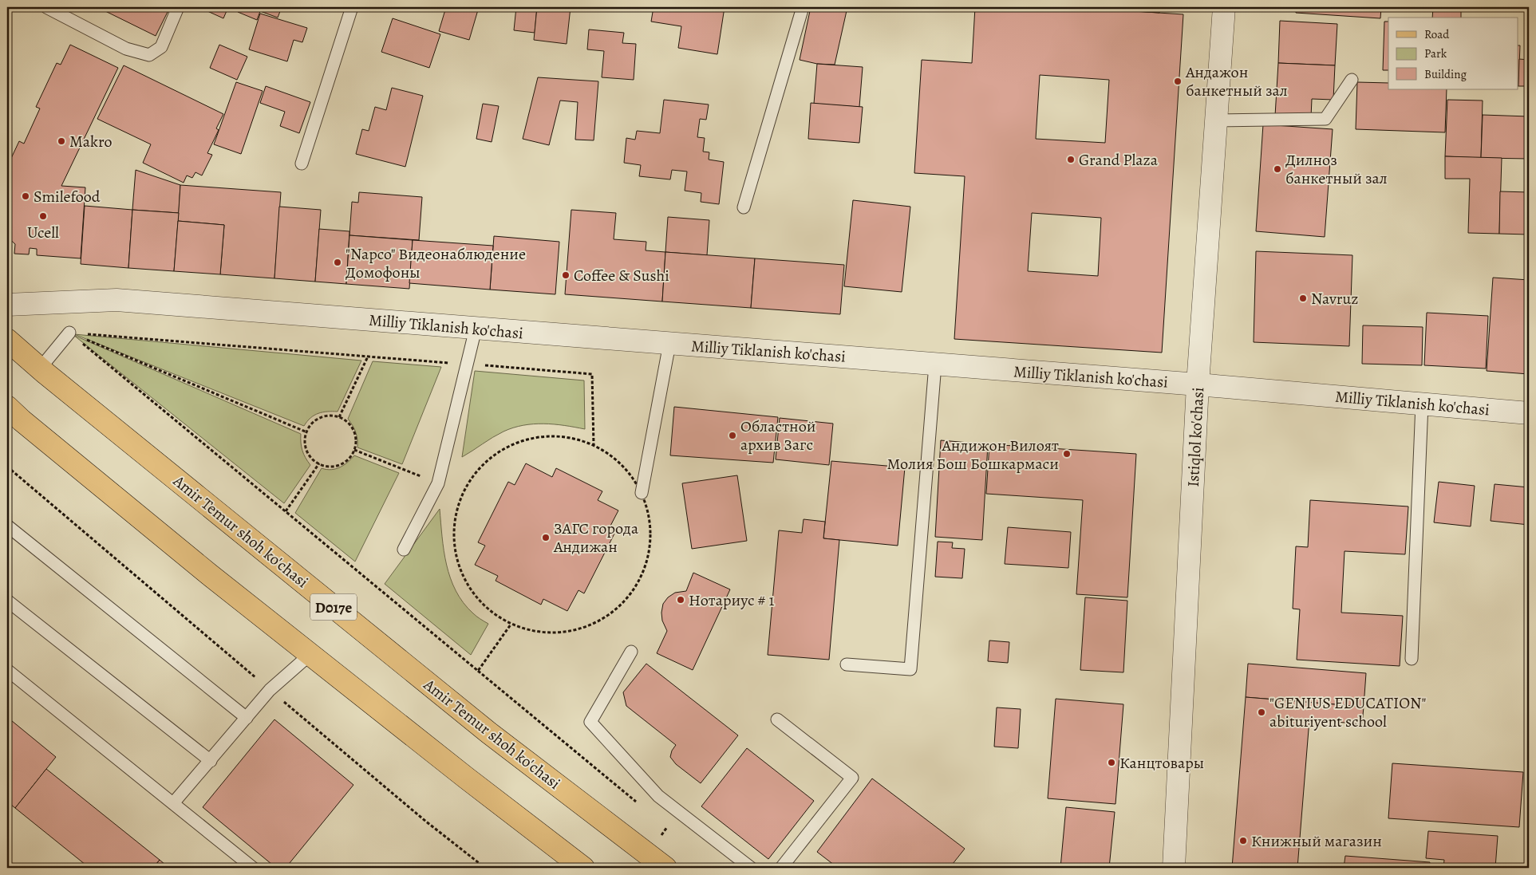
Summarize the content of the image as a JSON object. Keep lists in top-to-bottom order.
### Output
{
  "streets": {
    "main road": ["Amir Temur shoh ko'chasi", "D017e"],
    "street": ["Milliy Tiklanish ko'chasi", "Istiqlol ko'chasi"]
  },
  "crossings": [
    ["Milliy Tiklanish ko'chasi", "Istiqlol ko'chasi"]
  ],
  "places": [
    "Андажон банкетный зал",
    "Makro",
    "Grand Plaza",
    "Дилноз банкетный зал",
    "Smilefood",
    "Ucell",
    "\"Napco\" Видеонаблюдение Домофоны",
    "Coffee & Sushi",
    "Navruz",
    "Областной архив Загс",
    "Андижон Вилоят Молия Бош Бошкармаси",
    "ЗАГС города Андижан",
    "Нотариус # 1",
    "\"GENIUS EDUCATION\" abituriyent school",
    "Канцтовары",
    "Книжный магазин"
  ],
  "legend": ["Road", "Park", "Building"]
}
